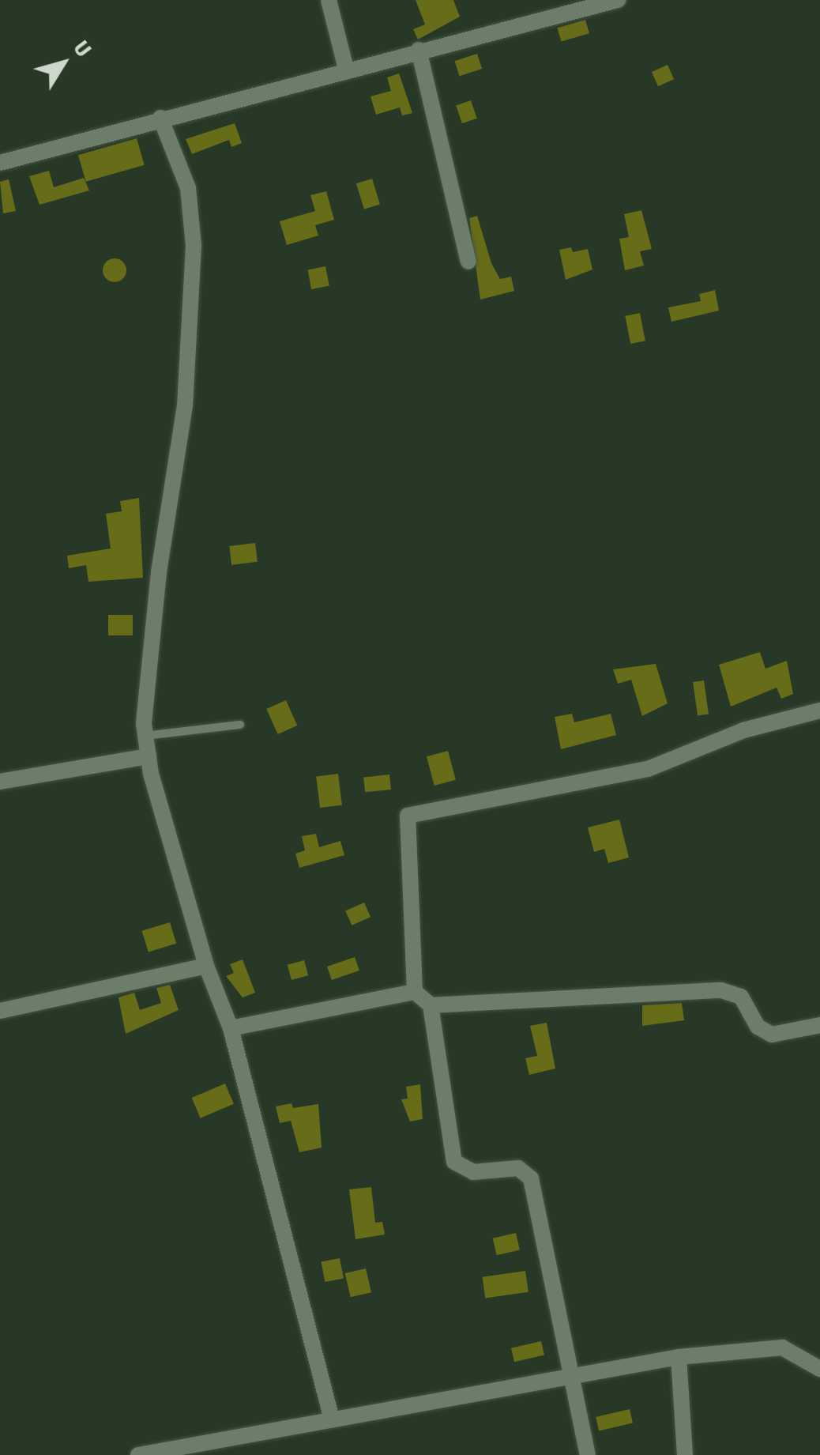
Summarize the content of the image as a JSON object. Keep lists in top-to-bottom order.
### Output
{
  "north": "top right"
}
